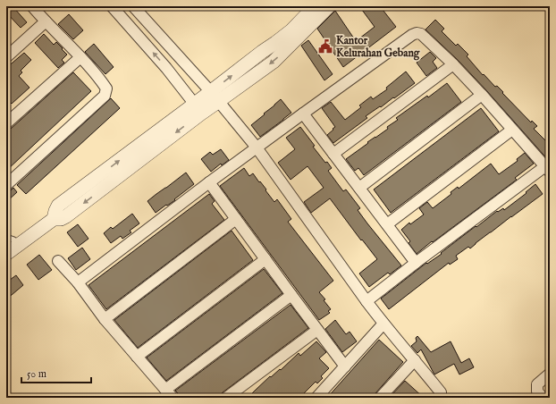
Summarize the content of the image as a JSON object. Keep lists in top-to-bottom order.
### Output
{
  "places": {
    "public building": ["Kantor Kelurahan Gebang"]
  },
  "scale_bar": "50 m"
}
